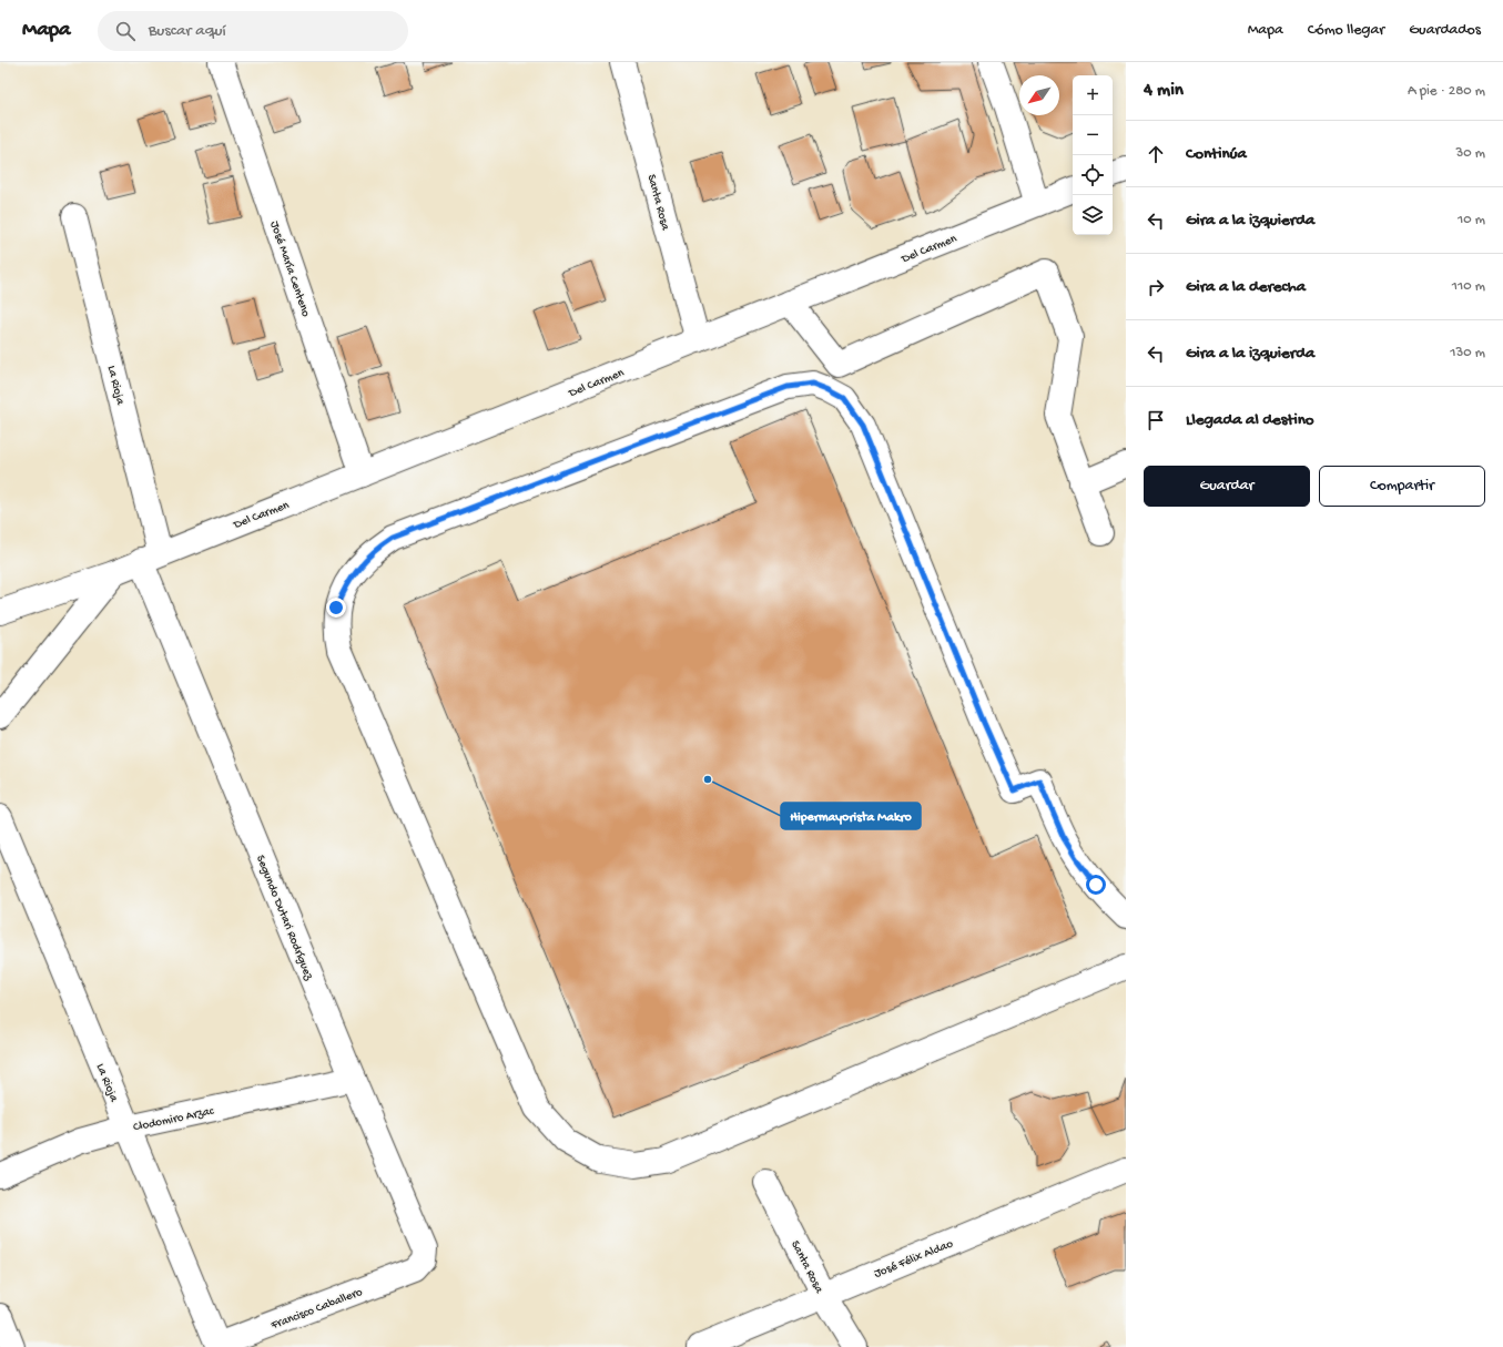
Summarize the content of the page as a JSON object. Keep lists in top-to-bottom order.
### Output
{
  "streets": {
    "street": [
      "Santa Rosa",
      "Del Carmen",
      "José María Centeno",
      "La Rioja",
      "Segundo Dutari Rodríguez",
      "Clodomiro Arzac",
      "José Félix Aldao",
      "Francisco Caballero"
    ]
  },
  "crossings": [
    ["Santa Rosa", "Del Carmen"],
    ["Santa Rosa", "José Félix Aldao"],
    ["Del Carmen", "José María Centeno"],
    ["Del Carmen", "La Rioja"],
    ["Del Carmen", "Segundo Dutari Rodríguez"],
    ["La Rioja", "Segundo Dutari Rodríguez"],
    ["La Rioja", "Clodomiro Arzac"],
    ["La Rioja", "Francisco Caballero"],
    ["Segundo Dutari Rodríguez", "Clodomiro Arzac"],
    ["Segundo Dutari Rodríguez", "Francisco Caballero"]
  ],
  "places": ["Hipermayorista Makro"],
  "north": "bottom left",
  "page": {
    "header": "Mapa",
    "search": "Buscar aquí",
    "nav": ["Mapa", "Cómo llegar", "Guardados"],
    "heading": ["4 min", "A pie · 280 m"],
    "map_buttons": ["+", "−"],
    "list": [
      ["Continúa", "30 m"],
      ["Gira a la izquierda", "10 m"],
      ["Gira a la derecha", "110 m"],
      ["Gira a la izquierda", "130 m"],
      "Llegada al destino"
    ],
    "buttons": ["Guardar", "Compartir"]
  }
}
